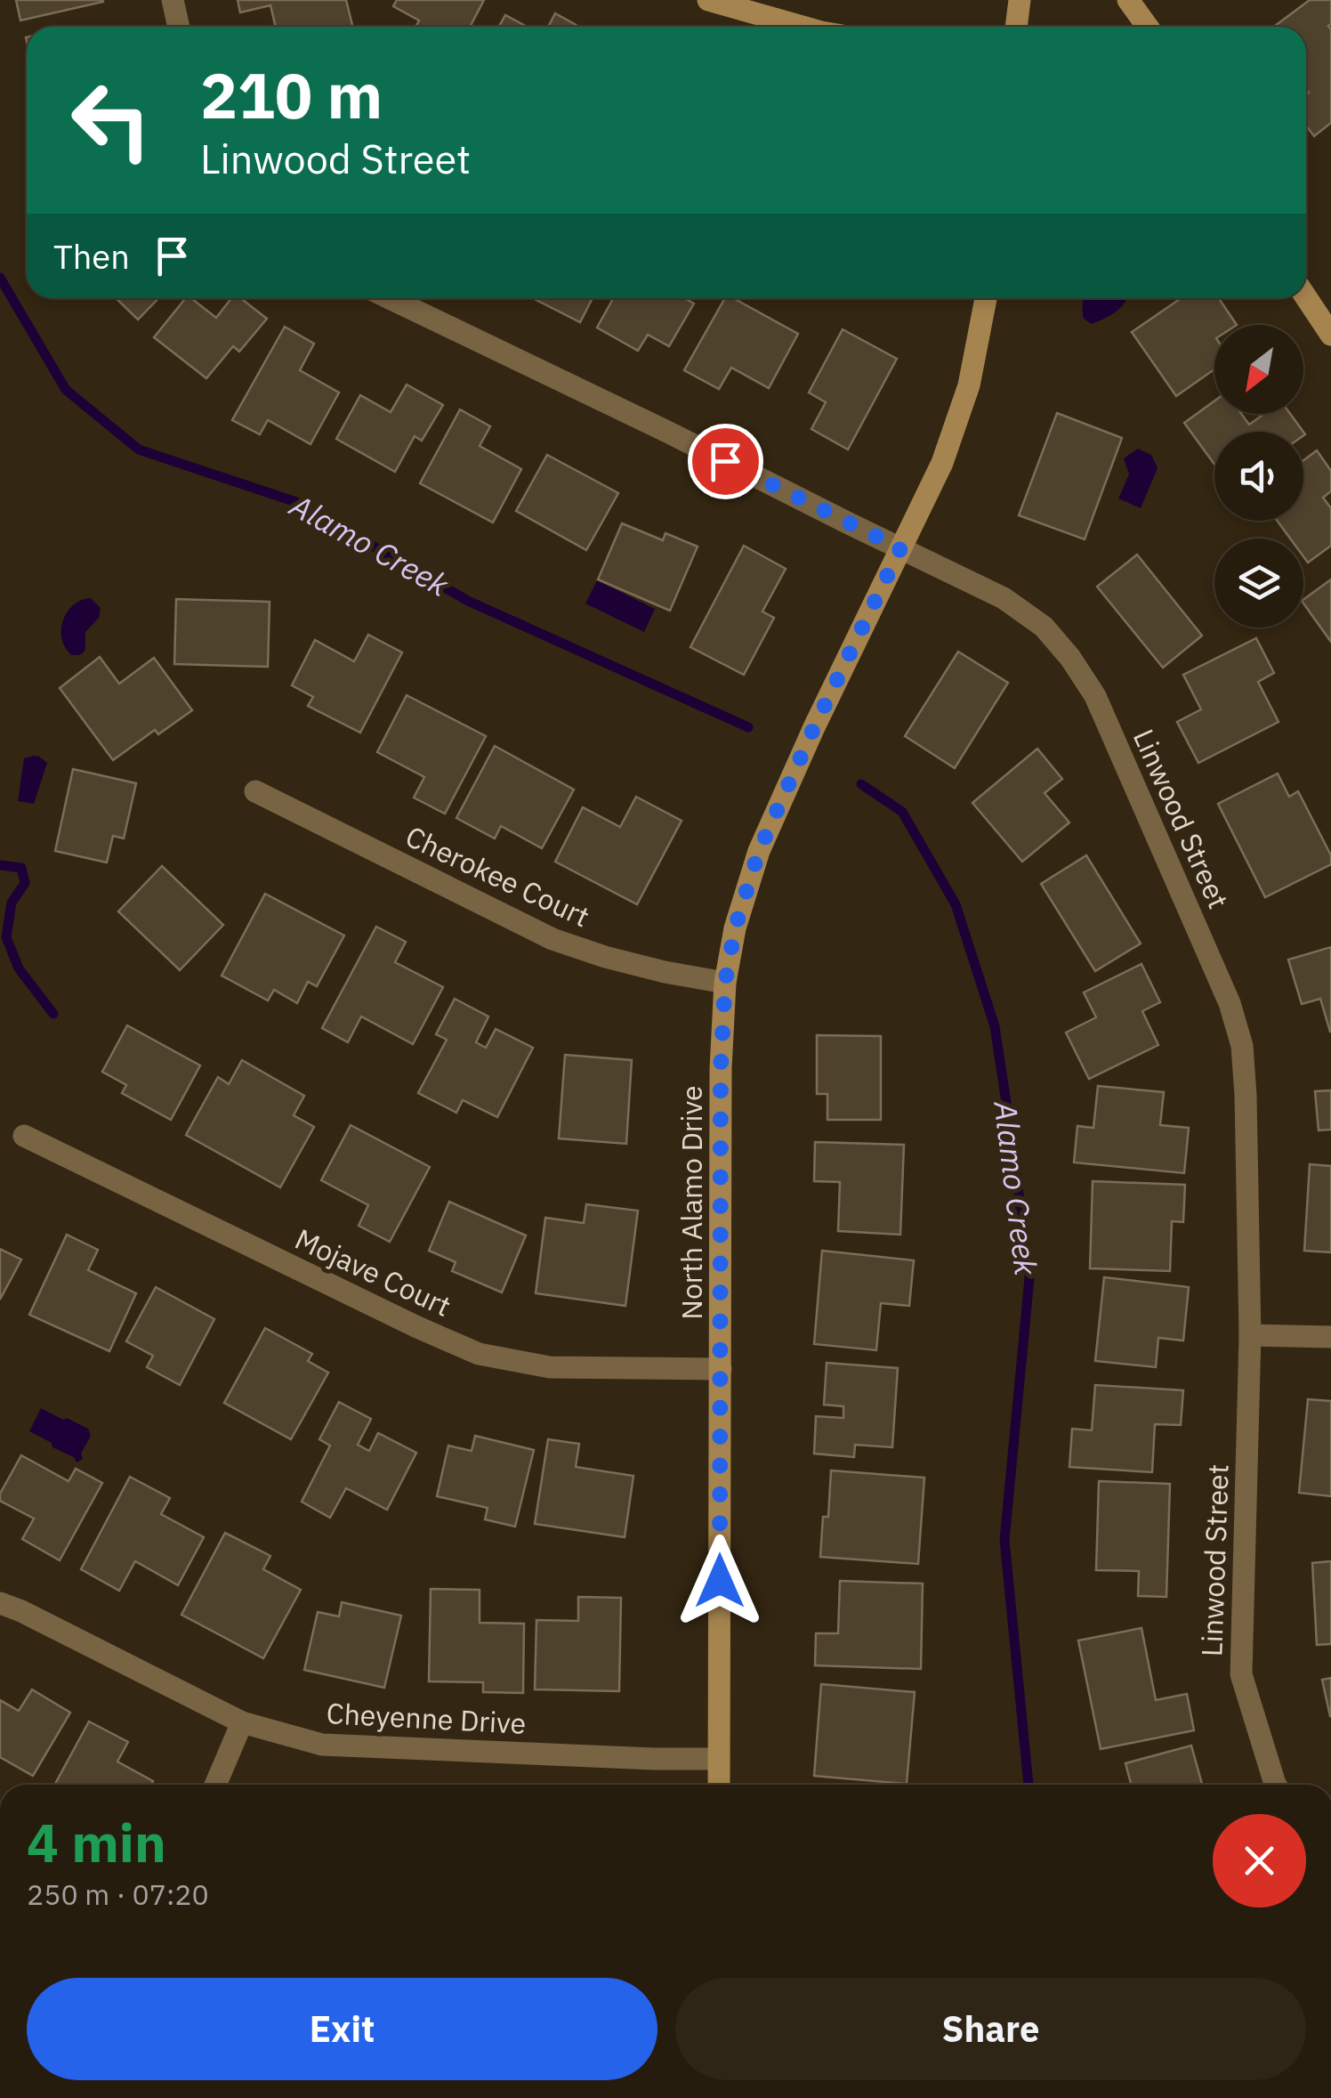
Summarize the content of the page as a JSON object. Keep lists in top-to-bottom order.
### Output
{
  "streets": {
    "street": [
      "Linwood Street",
      "Cherokee Court",
      "North Alamo Drive",
      "Mojave Court",
      "Cheyenne Drive"
    ]
  },
  "crossings": [
    ["Linwood Street", "North Alamo Drive"],
    ["Cherokee Court", "North Alamo Drive"],
    ["North Alamo Drive", "Mojave Court"],
    ["North Alamo Drive", "Cheyenne Drive"]
  ],
  "water": ["Alamo Creek"],
  "north": "bottom left",
  "page": {
    "turn": ["210 m", "Linwood Street"],
    "then": "Then",
    "heading": ["4 min", "250 m · 07:20"],
    "buttons": ["Exit", "Share"]
  }
}
